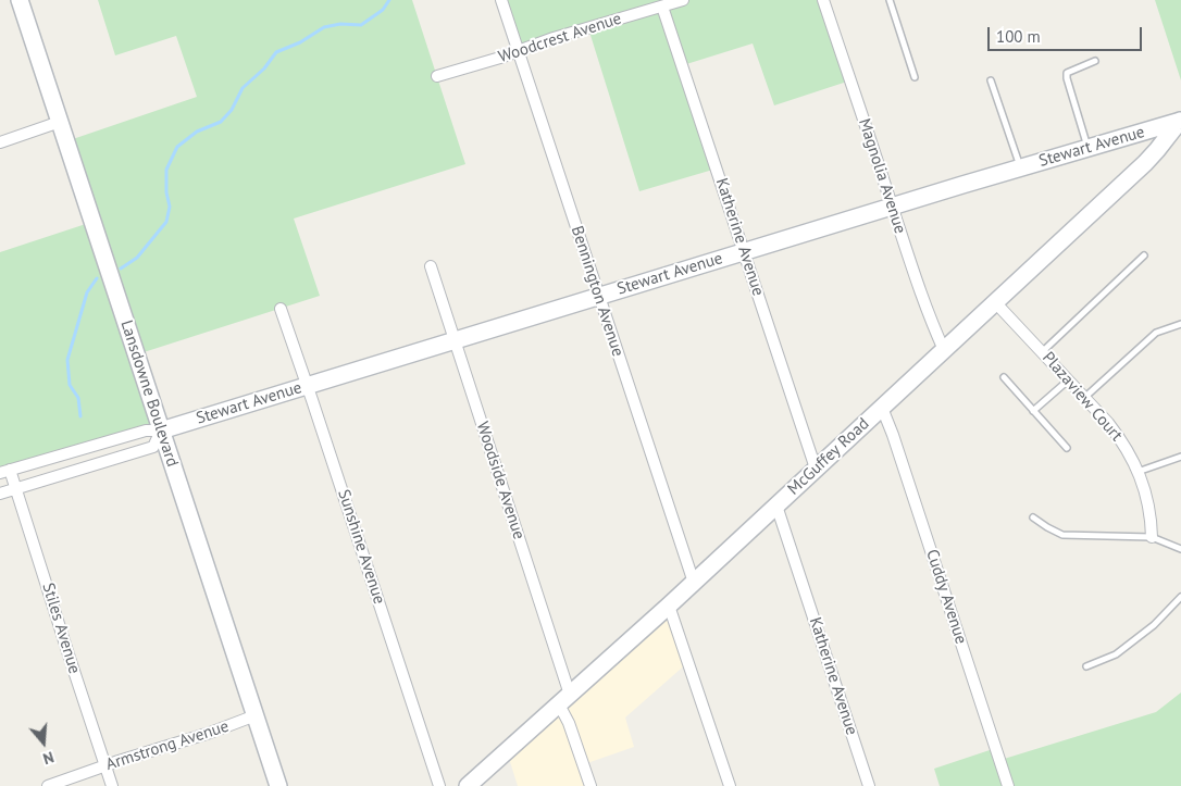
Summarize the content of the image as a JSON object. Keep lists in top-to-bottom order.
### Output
{
  "streets": {
    "street": [
      "Woodcrest Avenue",
      "Stewart Avenue",
      "Magnolia Avenue",
      "Katherine Avenue",
      "Bennington Avenue",
      "Lansdowne Boulevard",
      "Plazaview Court",
      "McGuffey Road",
      "Woodside Avenue",
      "Sunshine Avenue",
      "Cuddy Avenue",
      "Stiles Avenue",
      "Armstrong Avenue"
    ]
  },
  "crossings": [
    ["Woodcrest Avenue", "Katherine Avenue"],
    ["Woodcrest Avenue", "Bennington Avenue"],
    ["Stewart Avenue", "Magnolia Avenue"],
    ["Stewart Avenue", "Katherine Avenue"],
    ["Stewart Avenue", "Bennington Avenue"],
    ["Stewart Avenue", "Lansdowne Boulevard"],
    ["Stewart Avenue", "McGuffey Road"],
    ["Stewart Avenue", "Woodside Avenue"],
    ["Stewart Avenue", "Sunshine Avenue"],
    ["Stewart Avenue", "Stiles Avenue"],
    ["Magnolia Avenue", "McGuffey Road"],
    ["Katherine Avenue", "McGuffey Road"],
    ["Bennington Avenue", "McGuffey Road"],
    ["Lansdowne Boulevard", "Armstrong Avenue"],
    ["Plazaview Court", "McGuffey Road"],
    ["McGuffey Road", "Woodside Avenue"],
    ["McGuffey Road", "Cuddy Avenue"],
    ["Stiles Avenue", "Armstrong Avenue"]
  ],
  "scale_bar": "100 m",
  "north": "bottom"
}
